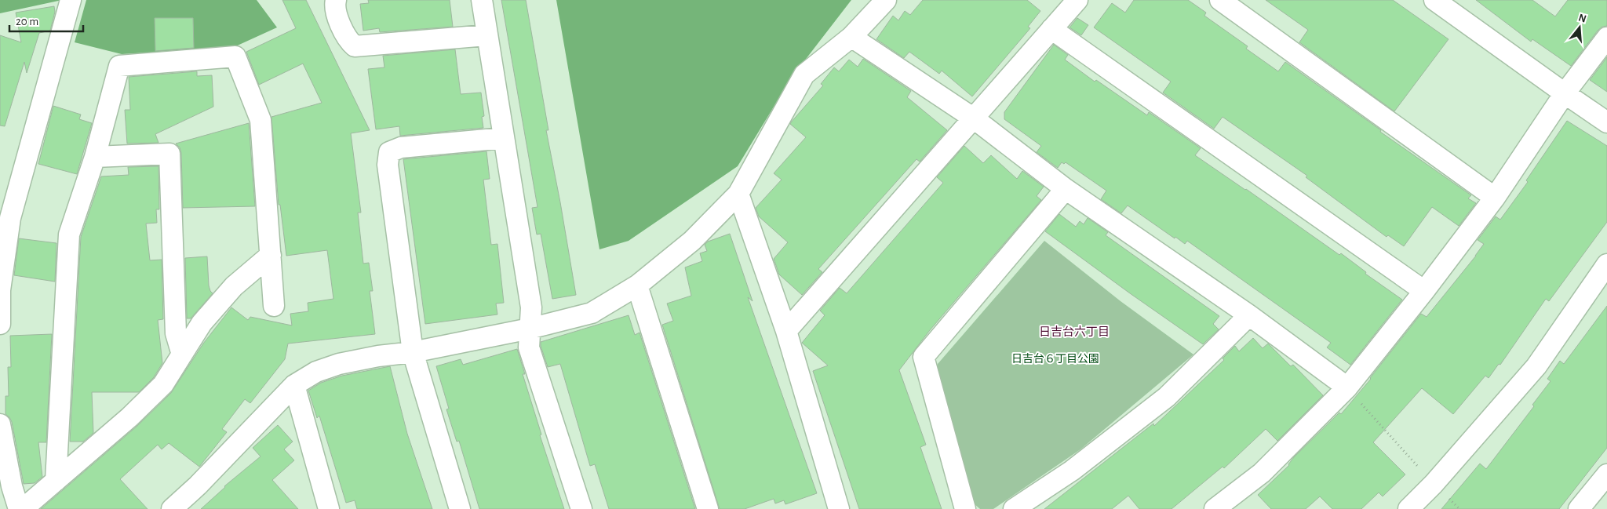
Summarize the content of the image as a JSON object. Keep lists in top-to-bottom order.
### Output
{
  "districts": ["日吉台六丁目"],
  "parks": ["日吉台６丁目公園"],
  "scale_bar": "20 m",
  "north": "top"
}
